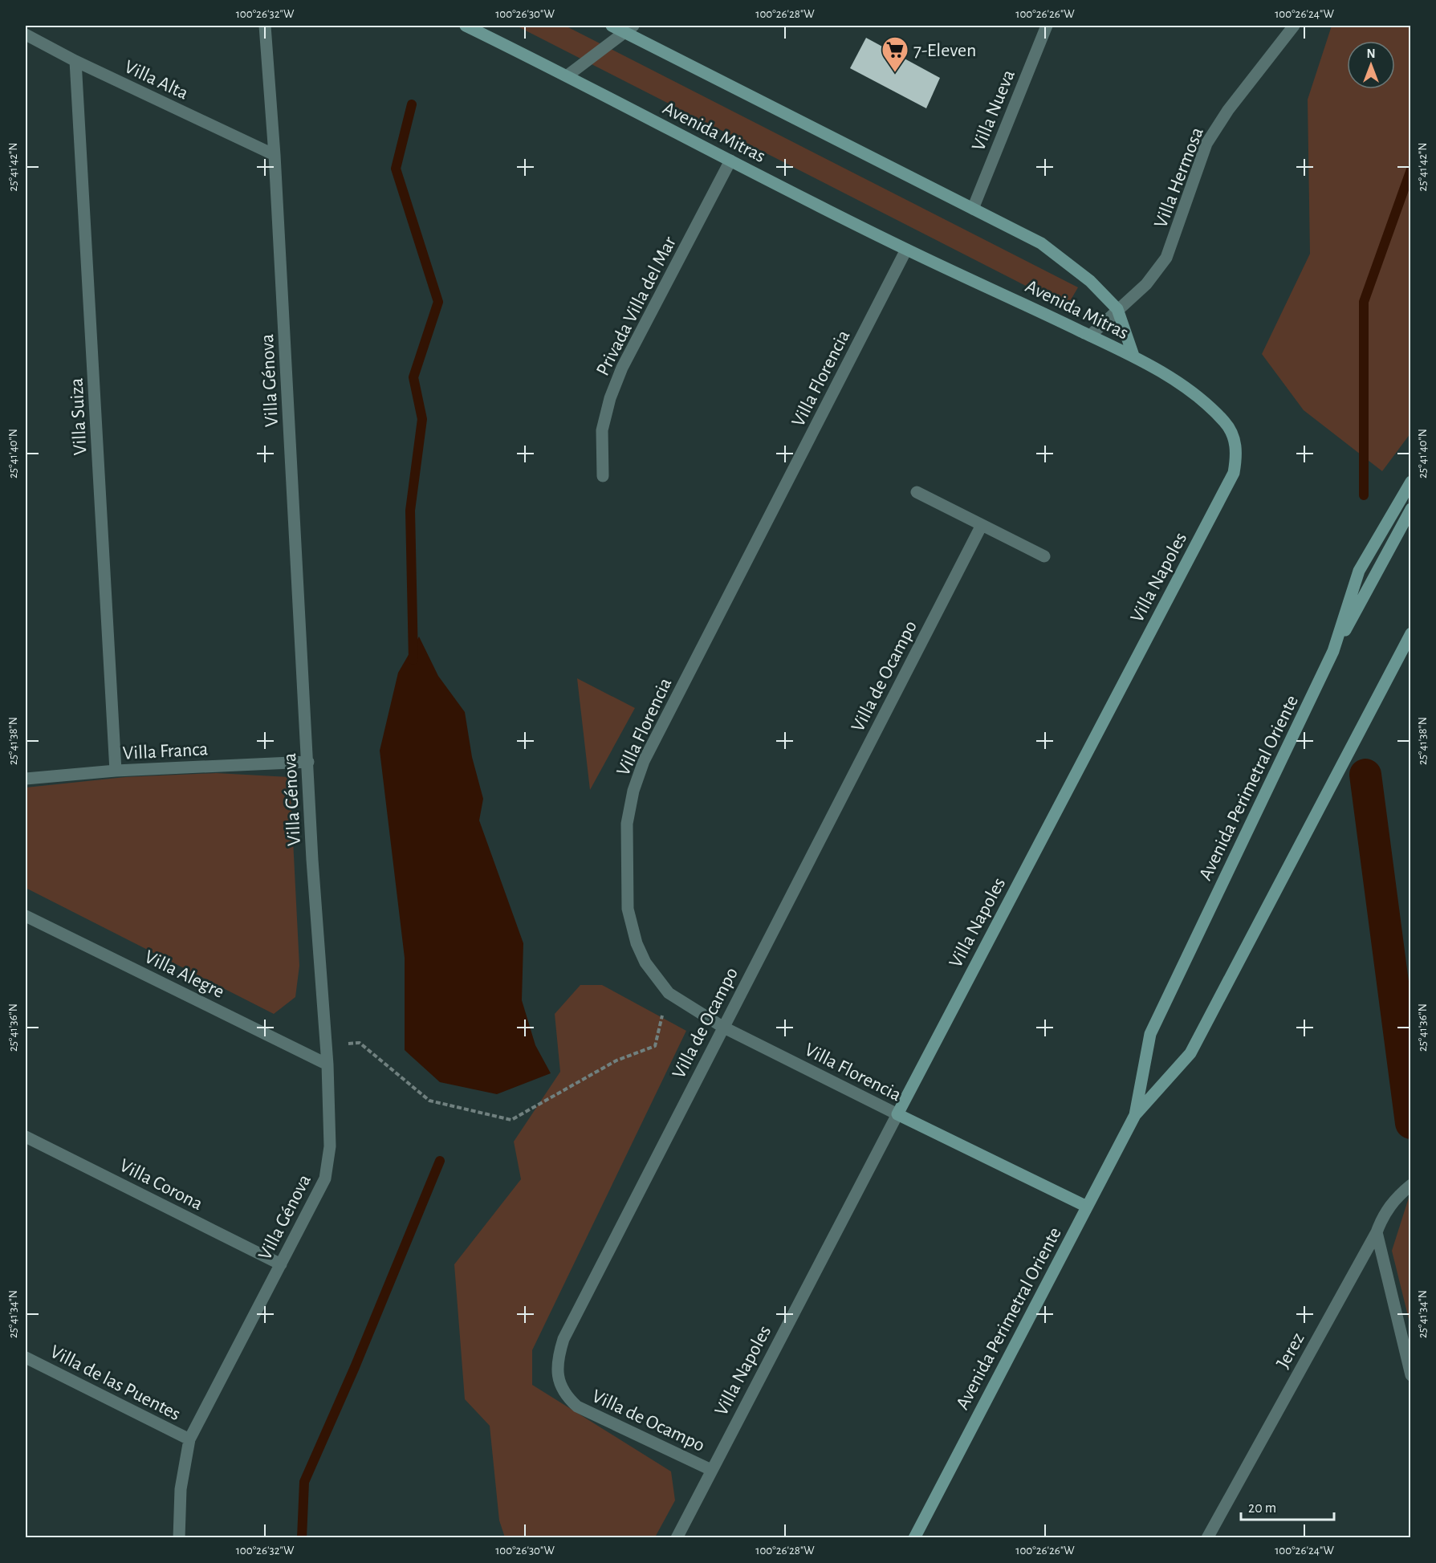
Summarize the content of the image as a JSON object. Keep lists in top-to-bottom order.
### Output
{
  "streets": {
    "street": [
      "Villa Alta",
      "Villa Nueva",
      "Avenida Mitras",
      "Villa Hermosa",
      "Privada Villa del Mar",
      "Villa Florencia",
      "Villa Génova",
      "Villa Suiza",
      "Villa Napoles",
      "Villa de Ocampo",
      "Villa Franca",
      "Avenida Perimetral Oriente",
      "Villa Alegre",
      "Villa Corona",
      "Jerez",
      "Villa de las Puentes"
    ]
  },
  "crossings": [
    ["Villa Alta", "Villa Génova"],
    ["Villa Alta", "Villa Suiza"],
    ["Villa Nueva", "Avenida Mitras"],
    ["Avenida Mitras", "Villa Hermosa"],
    ["Avenida Mitras", "Privada Villa del Mar"],
    ["Avenida Mitras", "Villa Florencia"],
    ["Avenida Mitras", "Villa Napoles"],
    ["Villa Florencia", "Villa Napoles"],
    ["Villa Florencia", "Villa de Ocampo"],
    ["Villa Florencia", "Avenida Perimetral Oriente"],
    ["Villa Génova", "Villa Franca"],
    ["Villa Génova", "Villa Alegre"],
    ["Villa Génova", "Villa Corona"],
    ["Villa Génova", "Villa de las Puentes"],
    ["Villa Suiza", "Villa Franca"],
    ["Villa Napoles", "Villa de Ocampo"]
  ],
  "places": {
    "supermarket": ["7-Eleven"]
  },
  "scale_bar": "20 m",
  "north": "top",
  "coordinates": [
    "100°26'32\"W",
    "100°26'30\"W",
    "100°26'28\"W",
    "100°26'26\"W",
    "100°26'24\"W",
    "25°41'42\"N",
    "25°41'40\"N",
    "25°41'38\"N",
    "25°41'36\"N",
    "25°41'34\"N"
  ]
}
